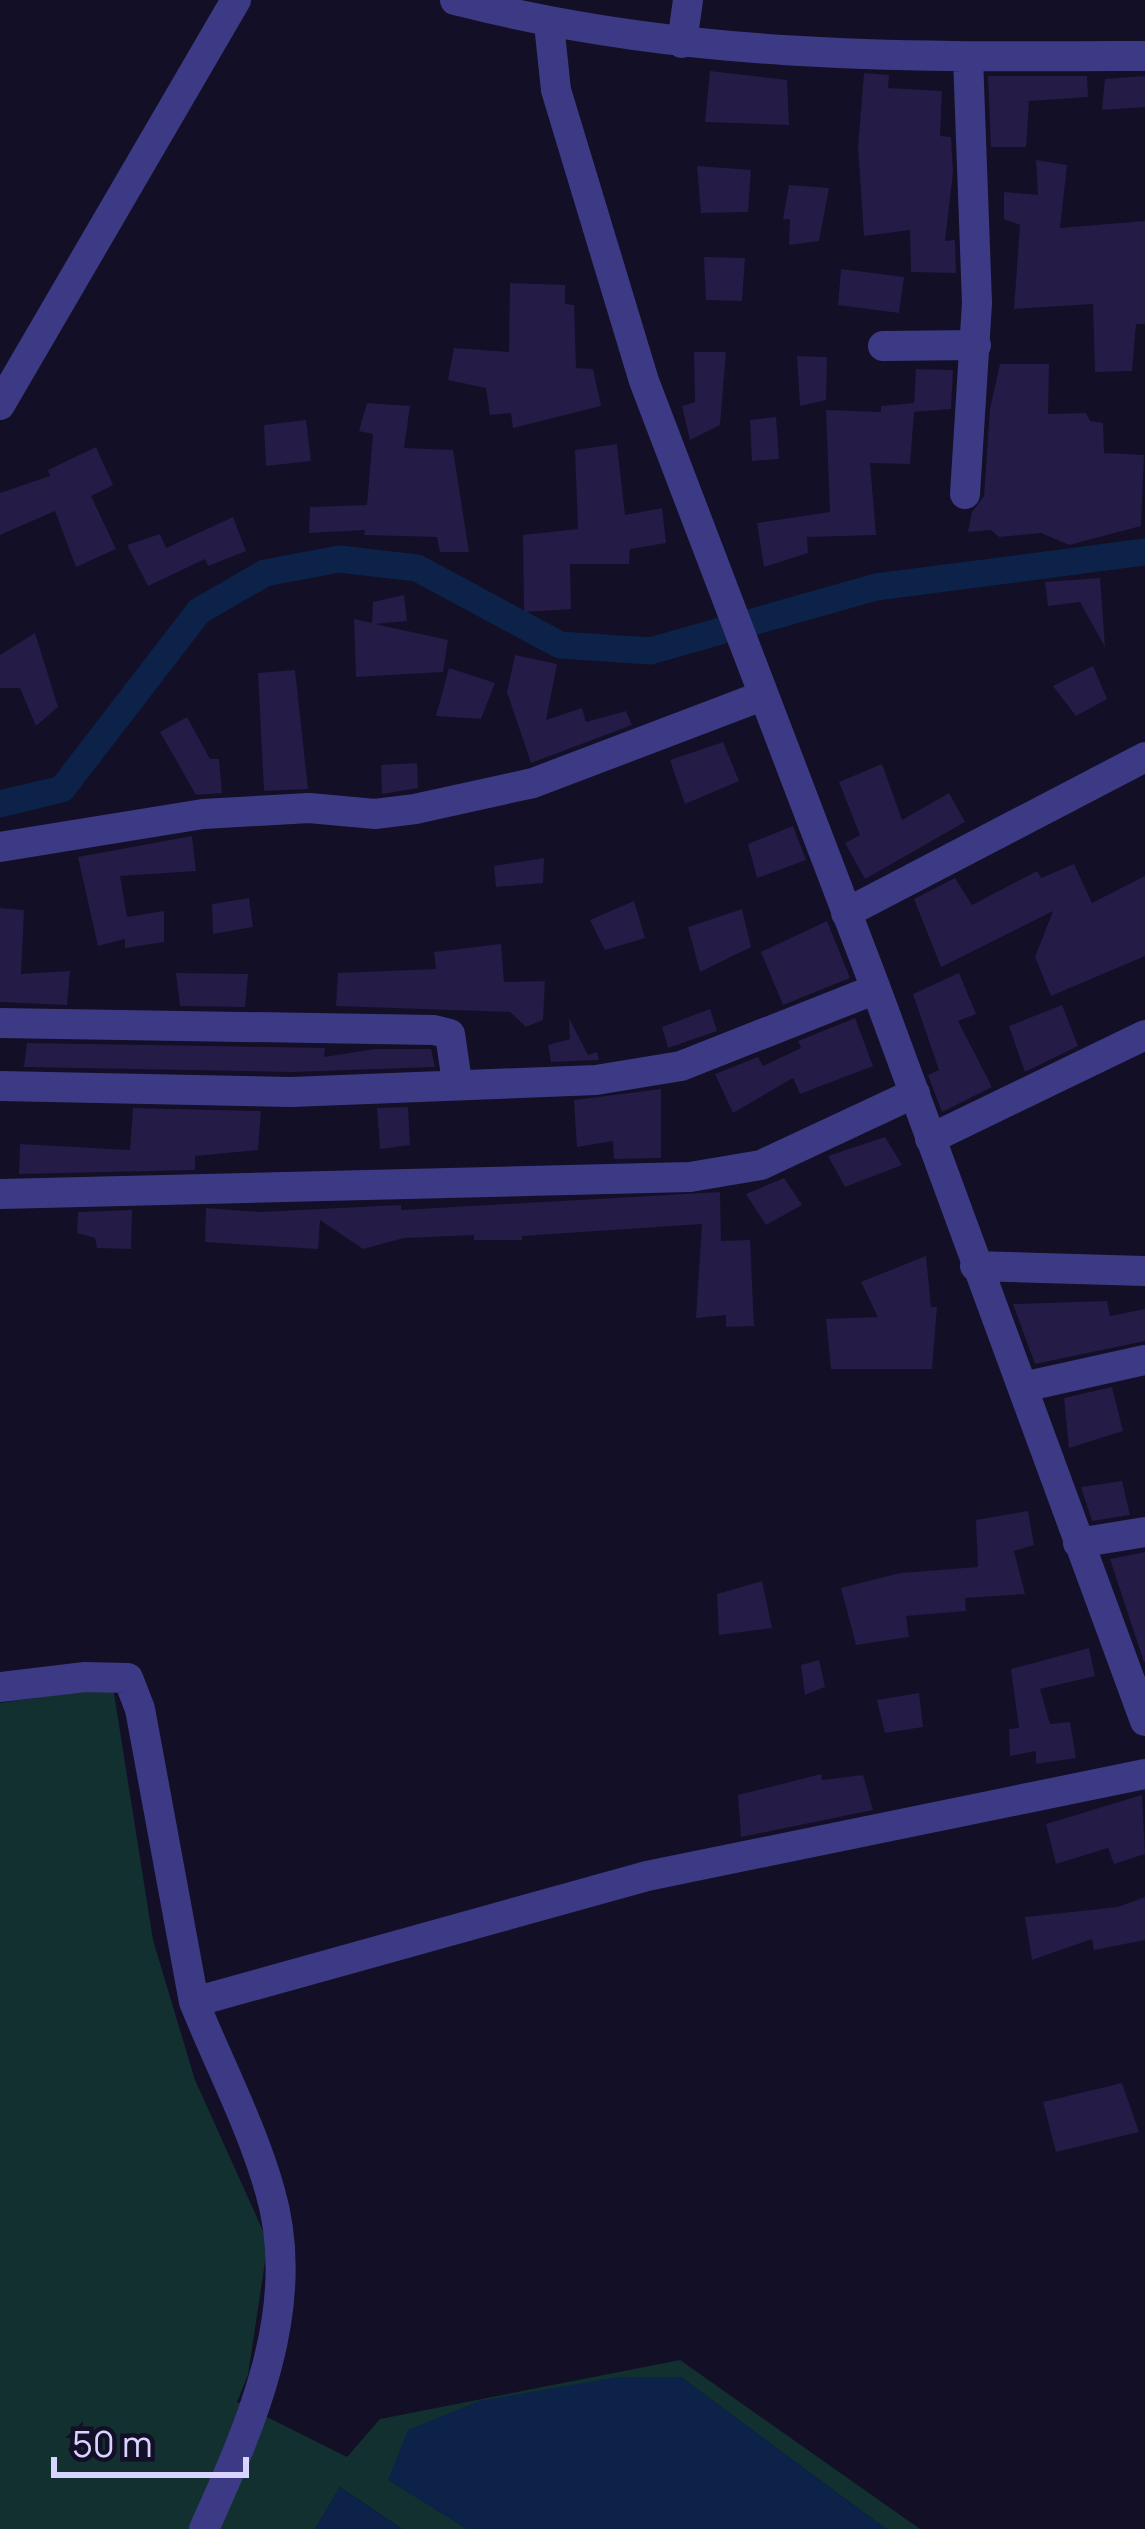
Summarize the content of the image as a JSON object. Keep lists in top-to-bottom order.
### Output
{
  "scale_bar": "50 m"
}
